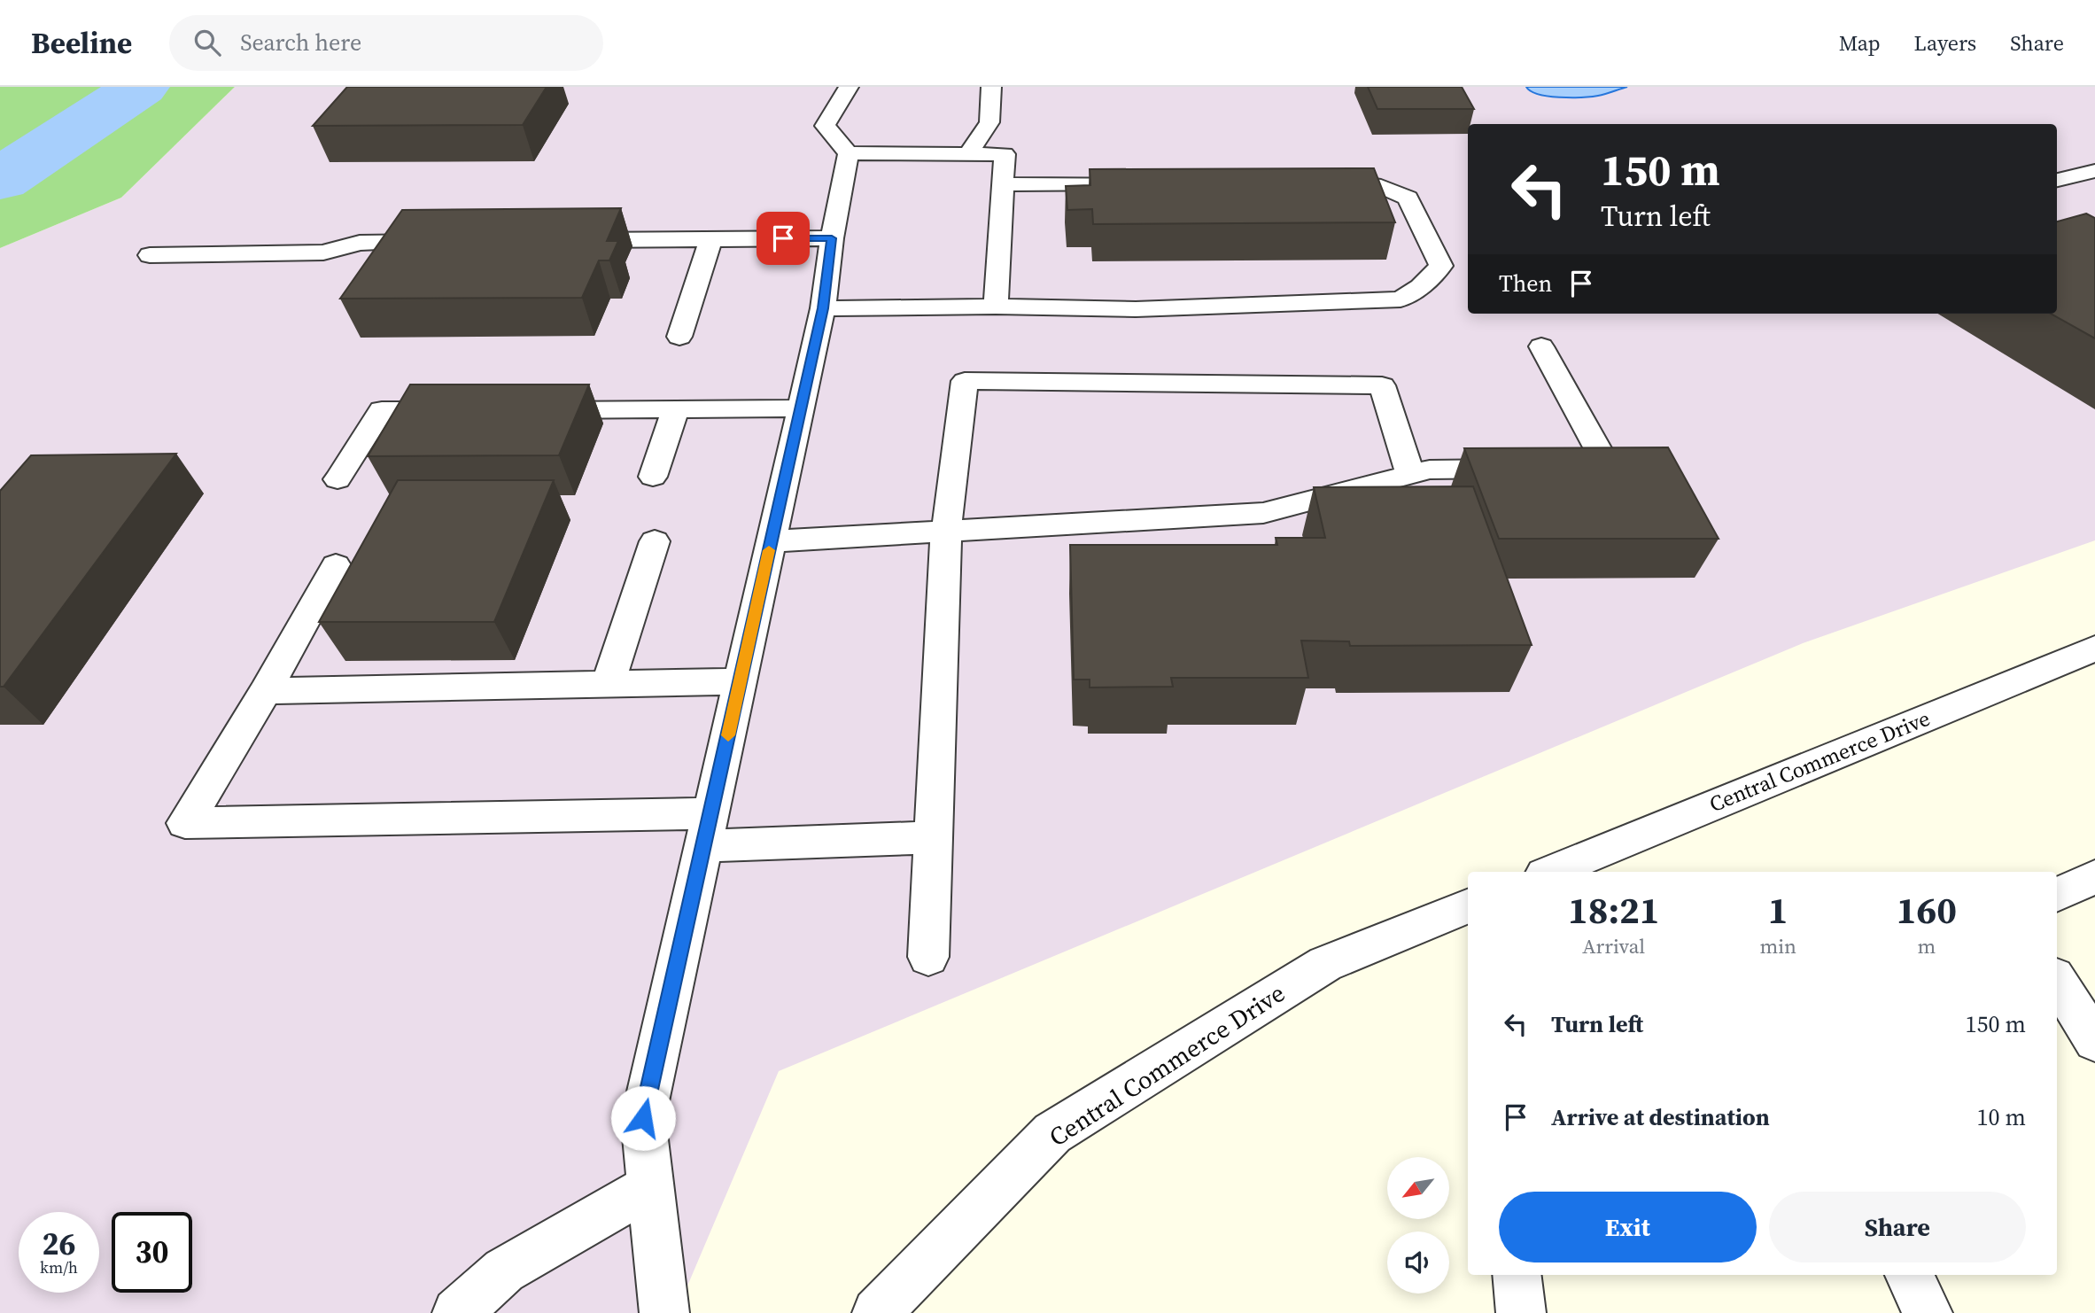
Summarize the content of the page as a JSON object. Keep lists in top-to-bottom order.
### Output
{
  "streets": {
    "street": ["Central Commerce Drive"]
  },
  "north": "bottom left",
  "page": {
    "header": "Beeline",
    "search": "Search here",
    "nav": ["Map", "Layers", "Share"],
    "turn": ["150 m", "Turn left"],
    "then": "Then",
    "eta": [
      "18:21",
      "Arrival",
      "1",
      "min",
      "160",
      "m"
    ],
    "list": [
      {
        "name": "Turn left",
        "value": "150 m"
      },
      {
        "name": "Arrive at destination",
        "value": "10 m"
      }
    ],
    "buttons": ["Exit", "Share"],
    "speed": "26 km/h",
    "limit": "30"
  }
}
